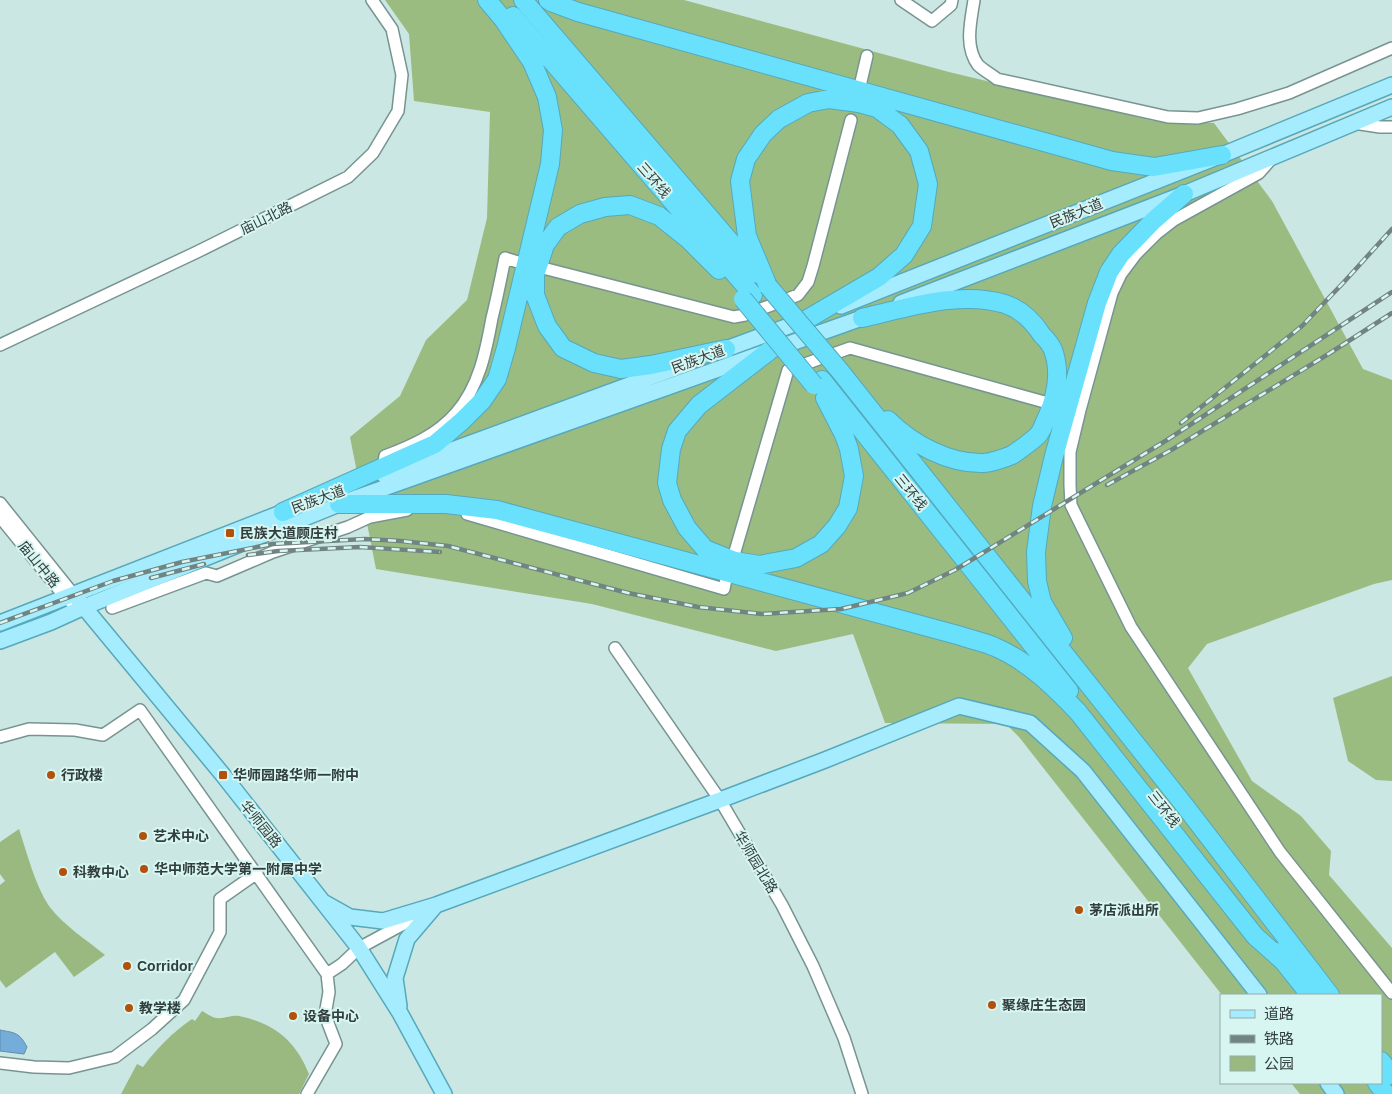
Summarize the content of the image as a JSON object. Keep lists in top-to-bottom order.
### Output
{
  "streets": {
    "highway": ["三环线"],
    "main road": ["民族大道", "华师园路"],
    "street": ["庙山北路", "庙山中路", "华师园北路"]
  },
  "crossings": [
    ["民族大道", "庙山中路"],
    ["民族大道", "华师园路"],
    ["庙山中路", "华师园路"]
  ],
  "places": {
    "transit": ["民族大道顾庄村", "华师园路华师一附中"],
    "other": [
      "行政楼",
      "艺术中心",
      "华中师范大学第一附属中学",
      "科教中心",
      "茅店派出所",
      "Corridor",
      "聚缘庄生态园",
      "教学楼",
      "设备中心"
    ]
  },
  "legend": ["道路", "铁路", "公园"]
}
